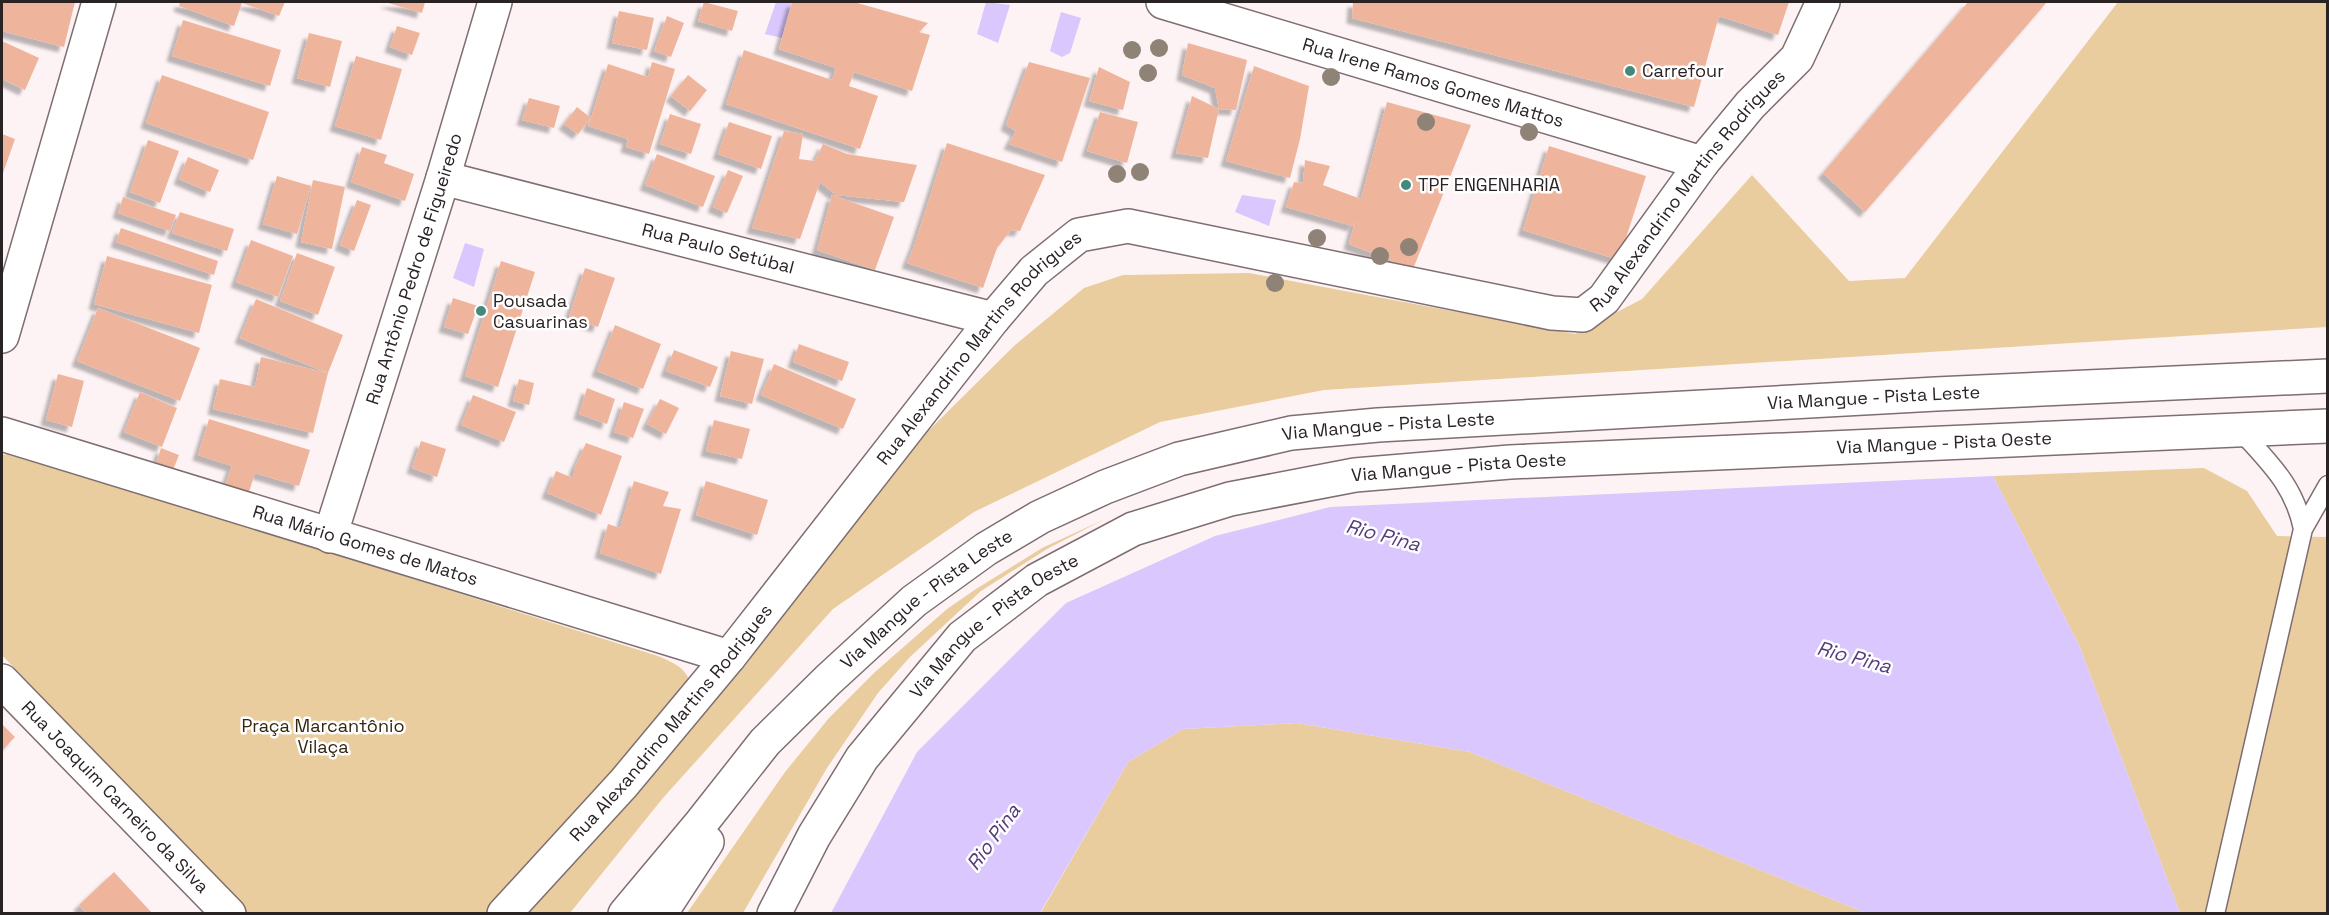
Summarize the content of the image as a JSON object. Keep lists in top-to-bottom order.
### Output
{
  "streets": {
    "street": [
      "Rua Irene Ramos Gomes Mattos",
      "Rua Alexandrino Martins Rodrigues",
      "Rua Paulo Setúbal",
      "Rua Antônio Pedro de Figueiredo",
      "Via Mangue - Pista Leste",
      "Via Mangue - Pista Oeste",
      "Rua Mário Gomes de Matos",
      "Rua Joaquim Carneiro da Silva"
    ]
  },
  "crossings": [
    ["Rua Irene Ramos Gomes Mattos", "Rua Alexandrino Martins Rodrigues"],
    ["Rua Alexandrino Martins Rodrigues", "Rua Paulo Setúbal"],
    ["Rua Alexandrino Martins Rodrigues", "Rua Mário Gomes de Matos"],
    ["Rua Paulo Setúbal", "Rua Antônio Pedro de Figueiredo"],
    ["Rua Antônio Pedro de Figueiredo", "Rua Mário Gomes de Matos"]
  ],
  "water": ["Rio Pina"],
  "parks": ["Praça Marcantônio Vilaça"],
  "places": ["Carrefour", "TPF ENGENHARIA", "Pousada Casuarinas"]
}
